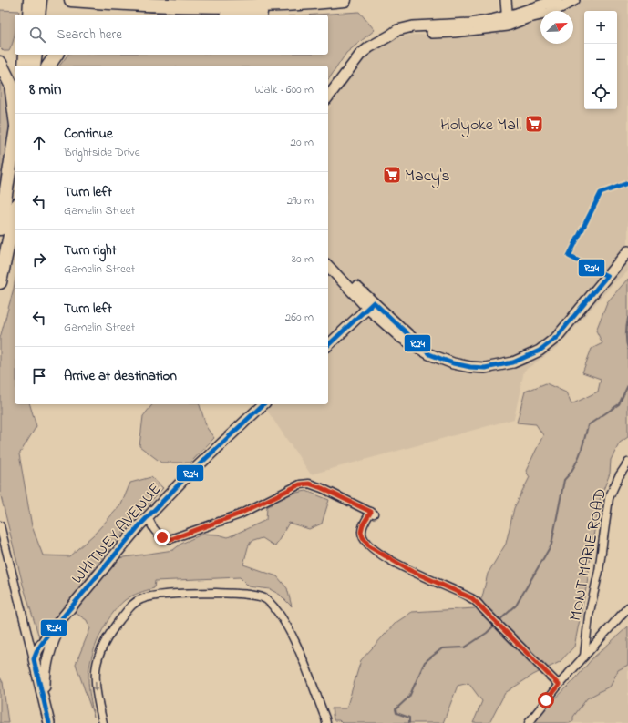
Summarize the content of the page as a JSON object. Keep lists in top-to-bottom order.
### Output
{
  "streets": {
    "main road": ["WHITNEY AVENUE"],
    "street": ["MONT MARIE ROAD"]
  },
  "places": {
    "supermarket": ["Holyoke Mall", "Macy's"]
  },
  "lines": ["transit line R24"],
  "north": "top right",
  "page": {
    "map_buttons": ["+", "−"],
    "search": "Search here",
    "heading": ["8 min", "Walk · 600 m"],
    "list": [
      ["Continue", "Brightside Drive", "20 m"],
      ["Turn left", "Gamelin Street", "290 m"],
      ["Turn right", "Gamelin Street", "30 m"],
      ["Turn left", "Gamelin Street", "260 m"],
      "Arrive at destination"
    ]
  }
}
